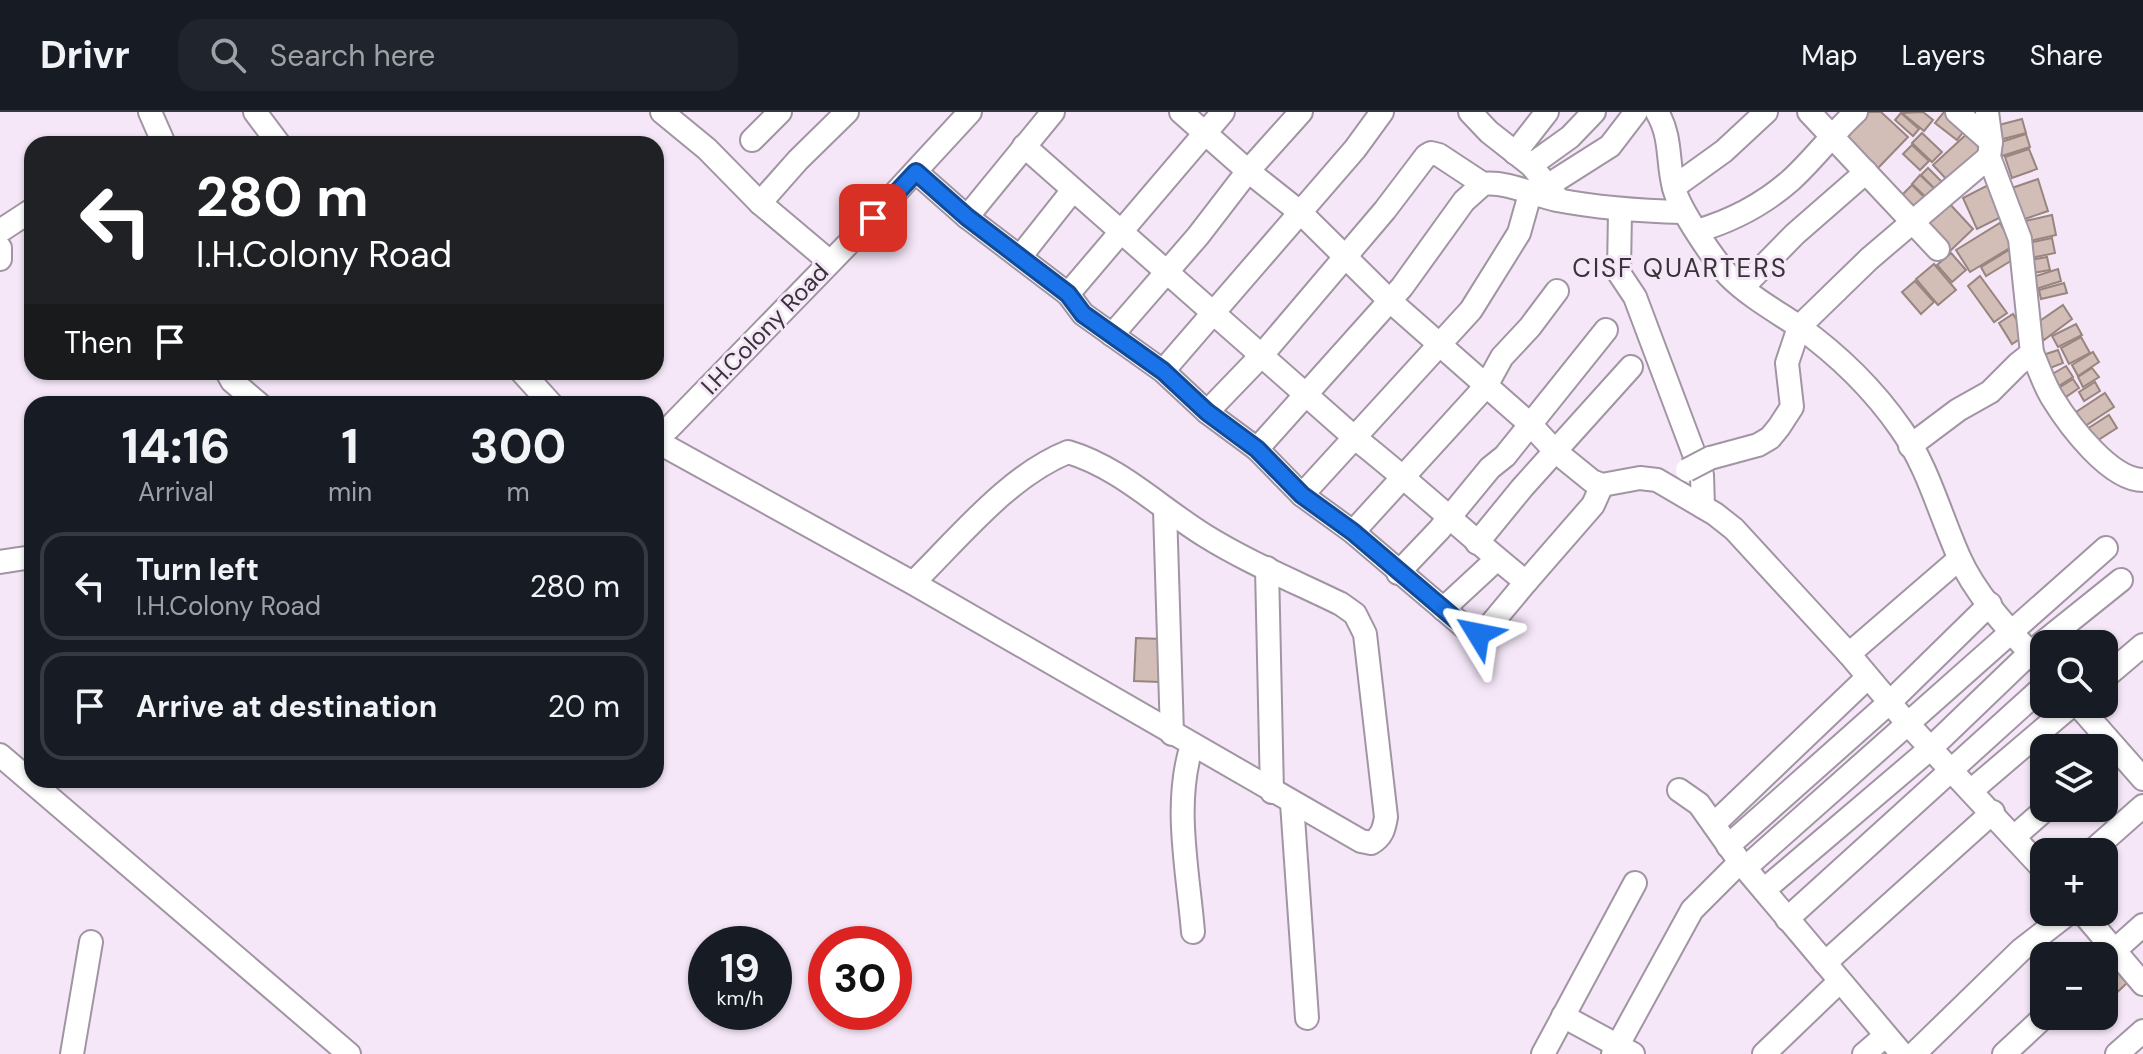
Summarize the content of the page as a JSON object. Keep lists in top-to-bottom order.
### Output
{
  "streets": {
    "street": ["I.H.Colony Road"]
  },
  "districts": ["CISF QUARTERS"],
  "page": {
    "header": "Drivr",
    "search": "Search here",
    "nav": ["Map", "Layers", "Share"],
    "turn": ["280 m", "I.H.Colony Road"],
    "then": "Then",
    "eta": [
      "14:16",
      "Arrival",
      "1",
      "min",
      "300",
      "m"
    ],
    "list": [
      {
        "name": "Turn left",
        "note": "I.H.Colony Road",
        "value": "280 m"
      },
      {
        "name": "Arrive at destination",
        "value": "20 m"
      }
    ],
    "map_buttons": ["+", "−"],
    "speed": "19 km/h",
    "limit": "30"
  }
}
